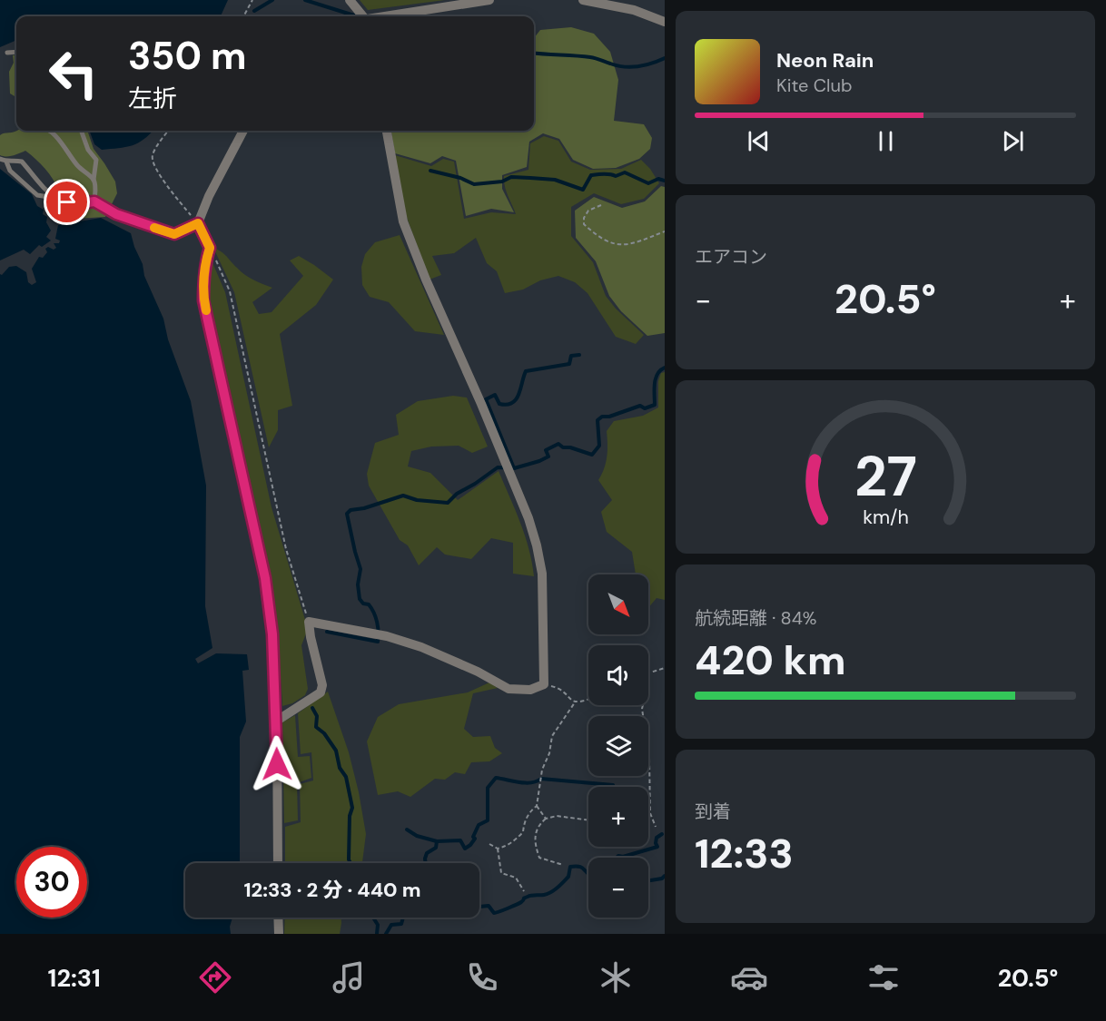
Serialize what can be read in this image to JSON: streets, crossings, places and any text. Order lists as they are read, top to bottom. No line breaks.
{"north":"bottom right","page":{"turn":["350 m","左折"],"song":["Neon Rain","Kite Club"],"tile":["エアコン",["航続距離 · 84%","420 km"],["到着","12:33"]],"heat":["−","20.5°","+"],"map_buttons":["+","−"],"limit":"30","trip":"12:33 · 2 分 · 440 m","tabs":["12:31","20.5°"],"gauge":["27","km/h"]}}
